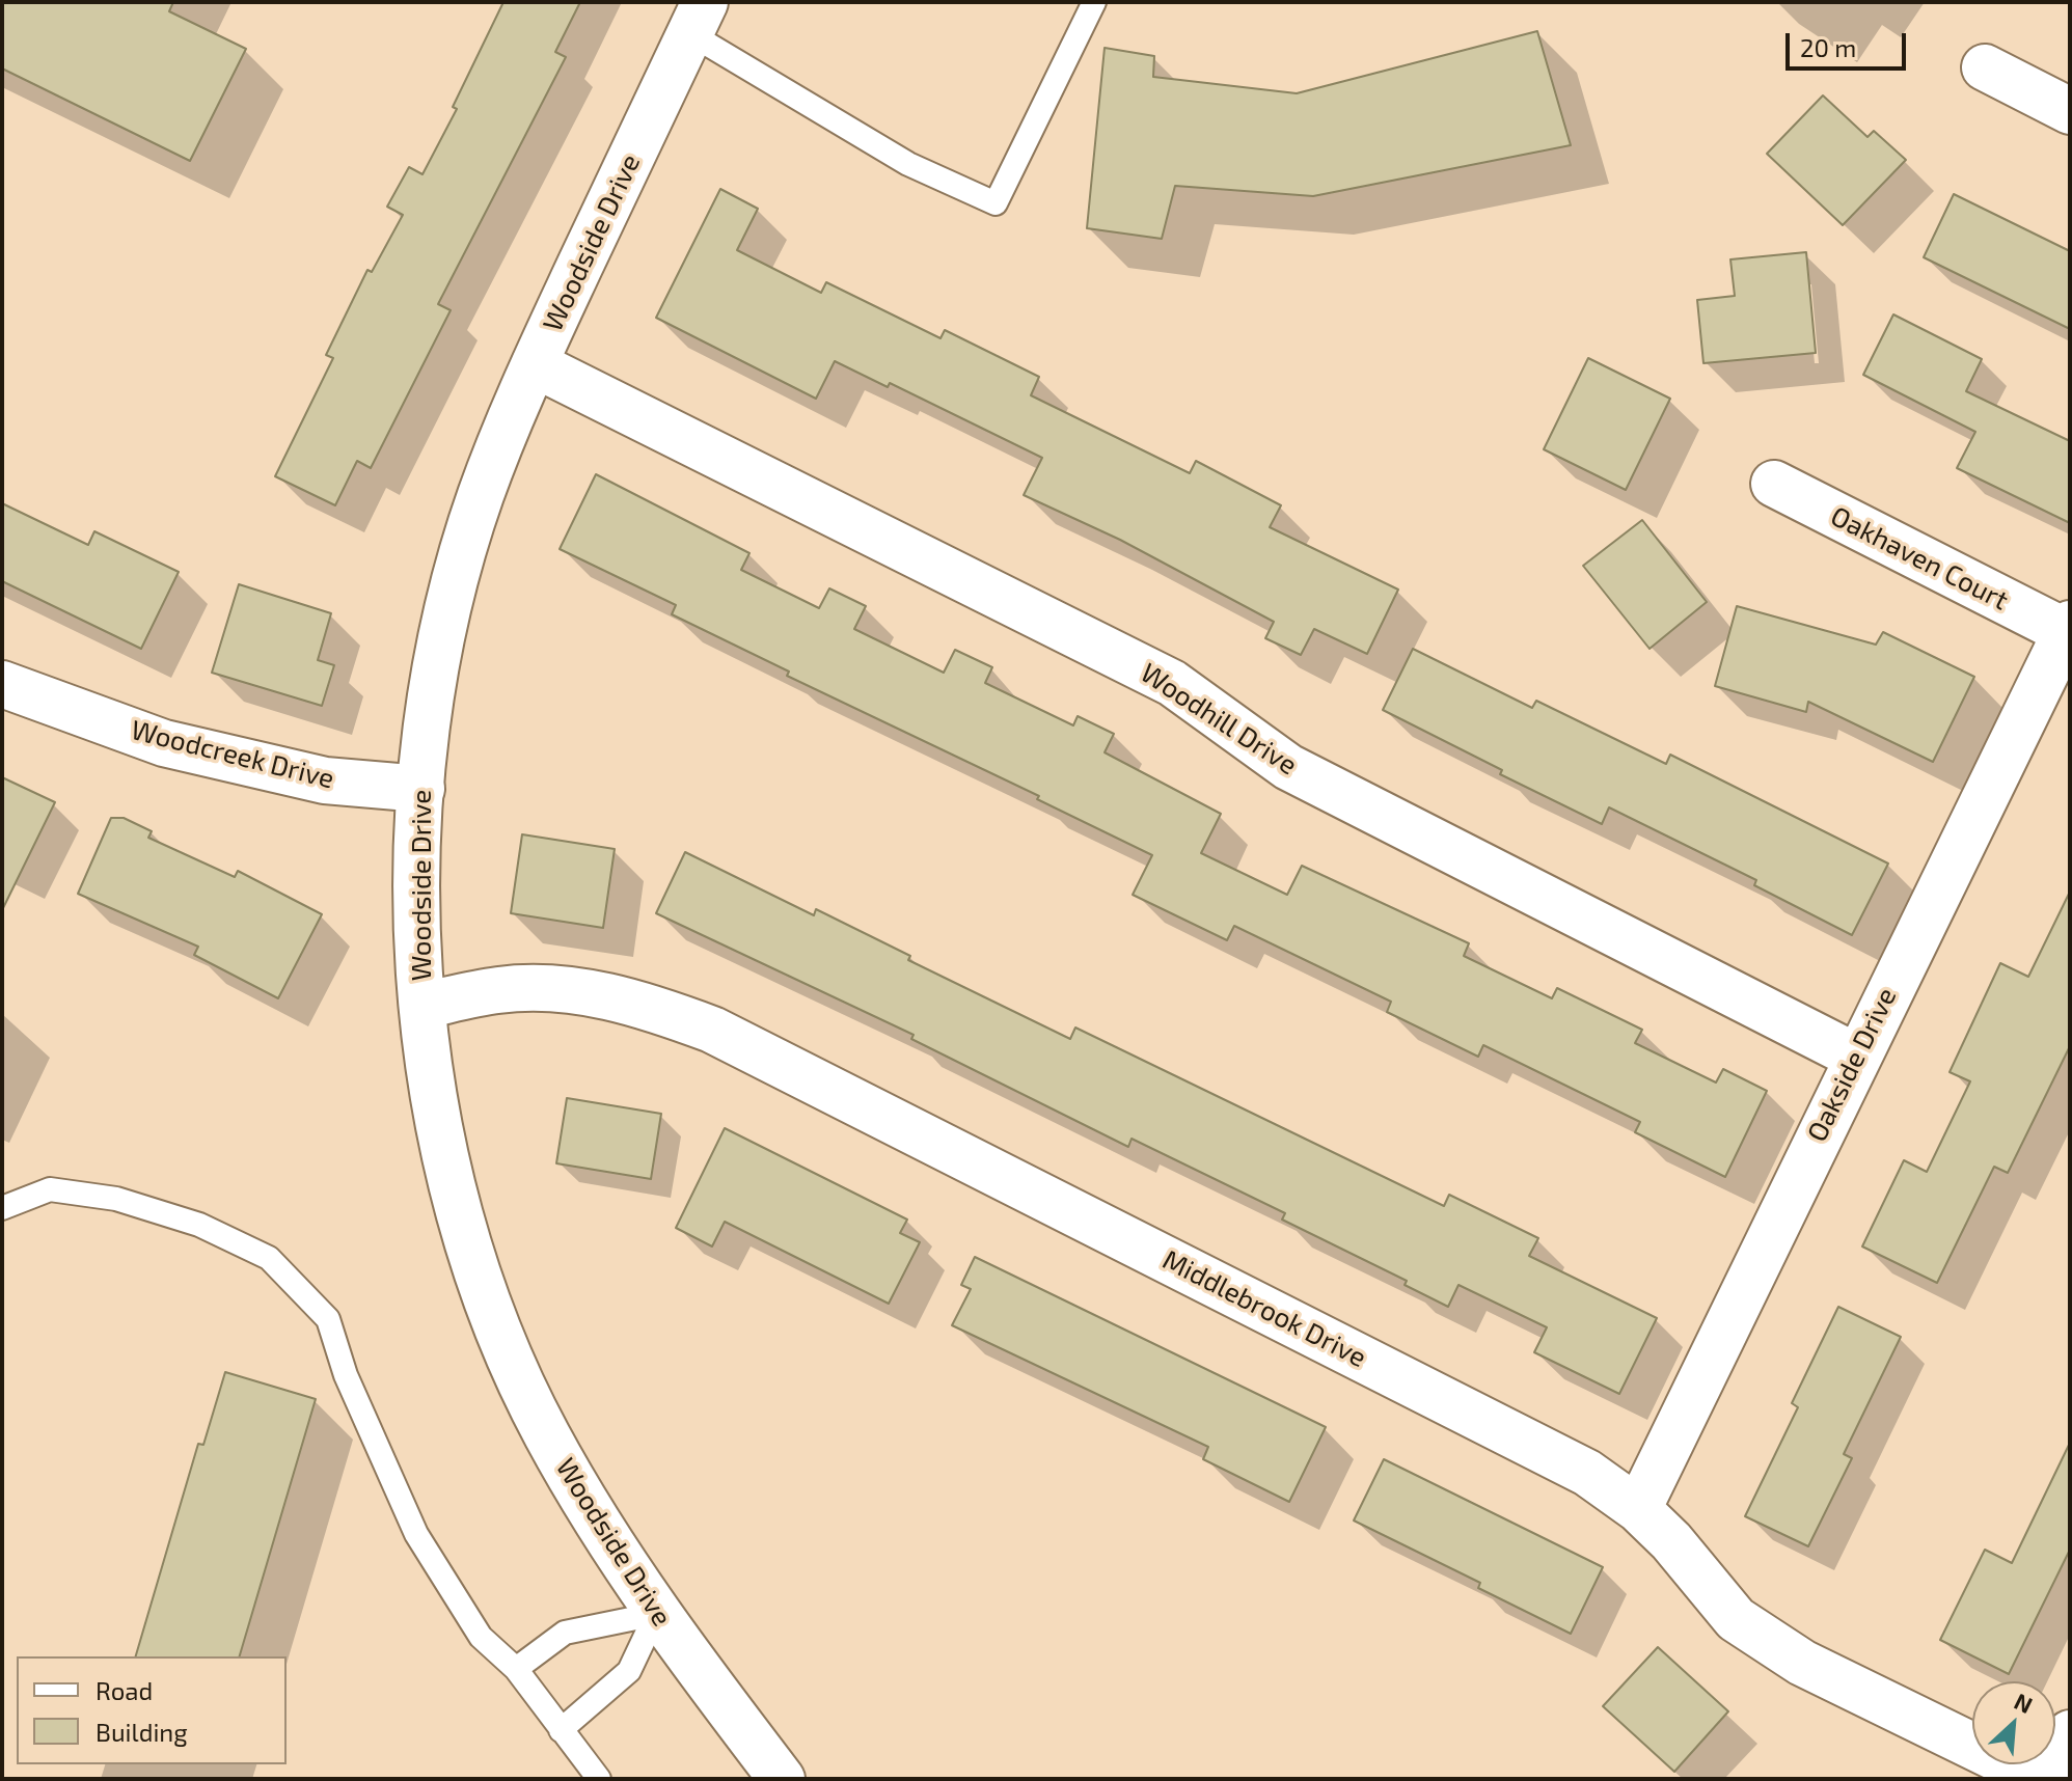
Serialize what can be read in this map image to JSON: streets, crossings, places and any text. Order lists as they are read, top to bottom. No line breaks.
{"streets":{"street":["Woodside Drive","Oakhaven Court","Woodhill Drive","Woodcreek Drive","Oakside Drive","Middlebrook Drive"]},"crossings":[["Woodside Drive","Woodhill Drive"],["Woodside Drive","Woodcreek Drive"],["Woodside Drive","Middlebrook Drive"],["Oakhaven Court","Oakside Drive"],["Woodhill Drive","Oakside Drive"],["Oakside Drive","Middlebrook Drive"]],"legend":["Road","Building"],"scale_bar":"20 m","north":"top right"}
